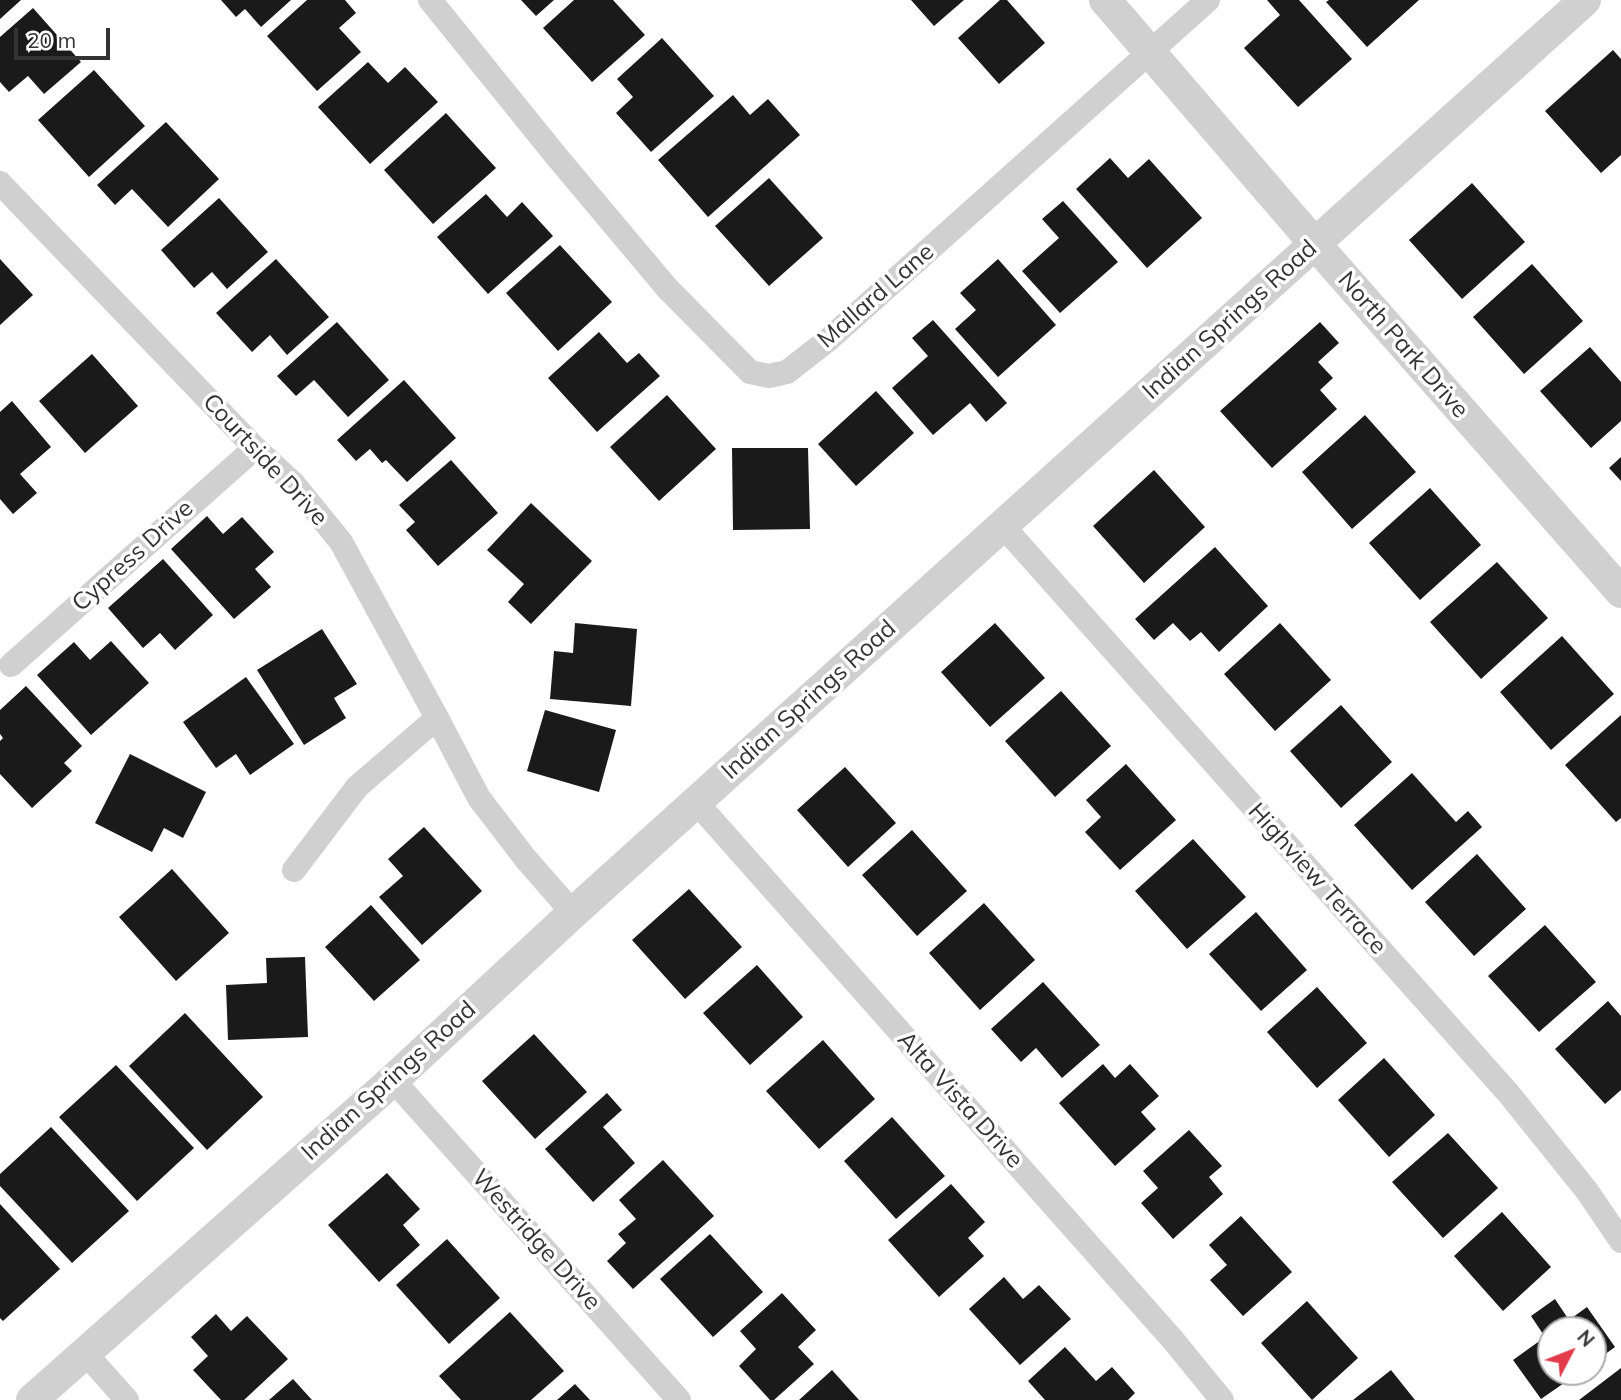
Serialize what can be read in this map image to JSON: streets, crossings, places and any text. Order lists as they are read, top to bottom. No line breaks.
{"streets":{"street":["Mallard Lane","Indian Springs Road","North Park Drive","Courtside Drive","Cypress Drive","Highview Terrace","Alta Vista Drive","Westridge Drive"]},"crossings":[["Mallard Lane","North Park Drive"],["Indian Springs Road","North Park Drive"],["Indian Springs Road","Courtside Drive"],["Indian Springs Road","Highview Terrace"],["Indian Springs Road","Alta Vista Drive"],["Indian Springs Road","Westridge Drive"],["Courtside Drive","Cypress Drive"]],"scale_bar":"20 m","north":"top right"}
